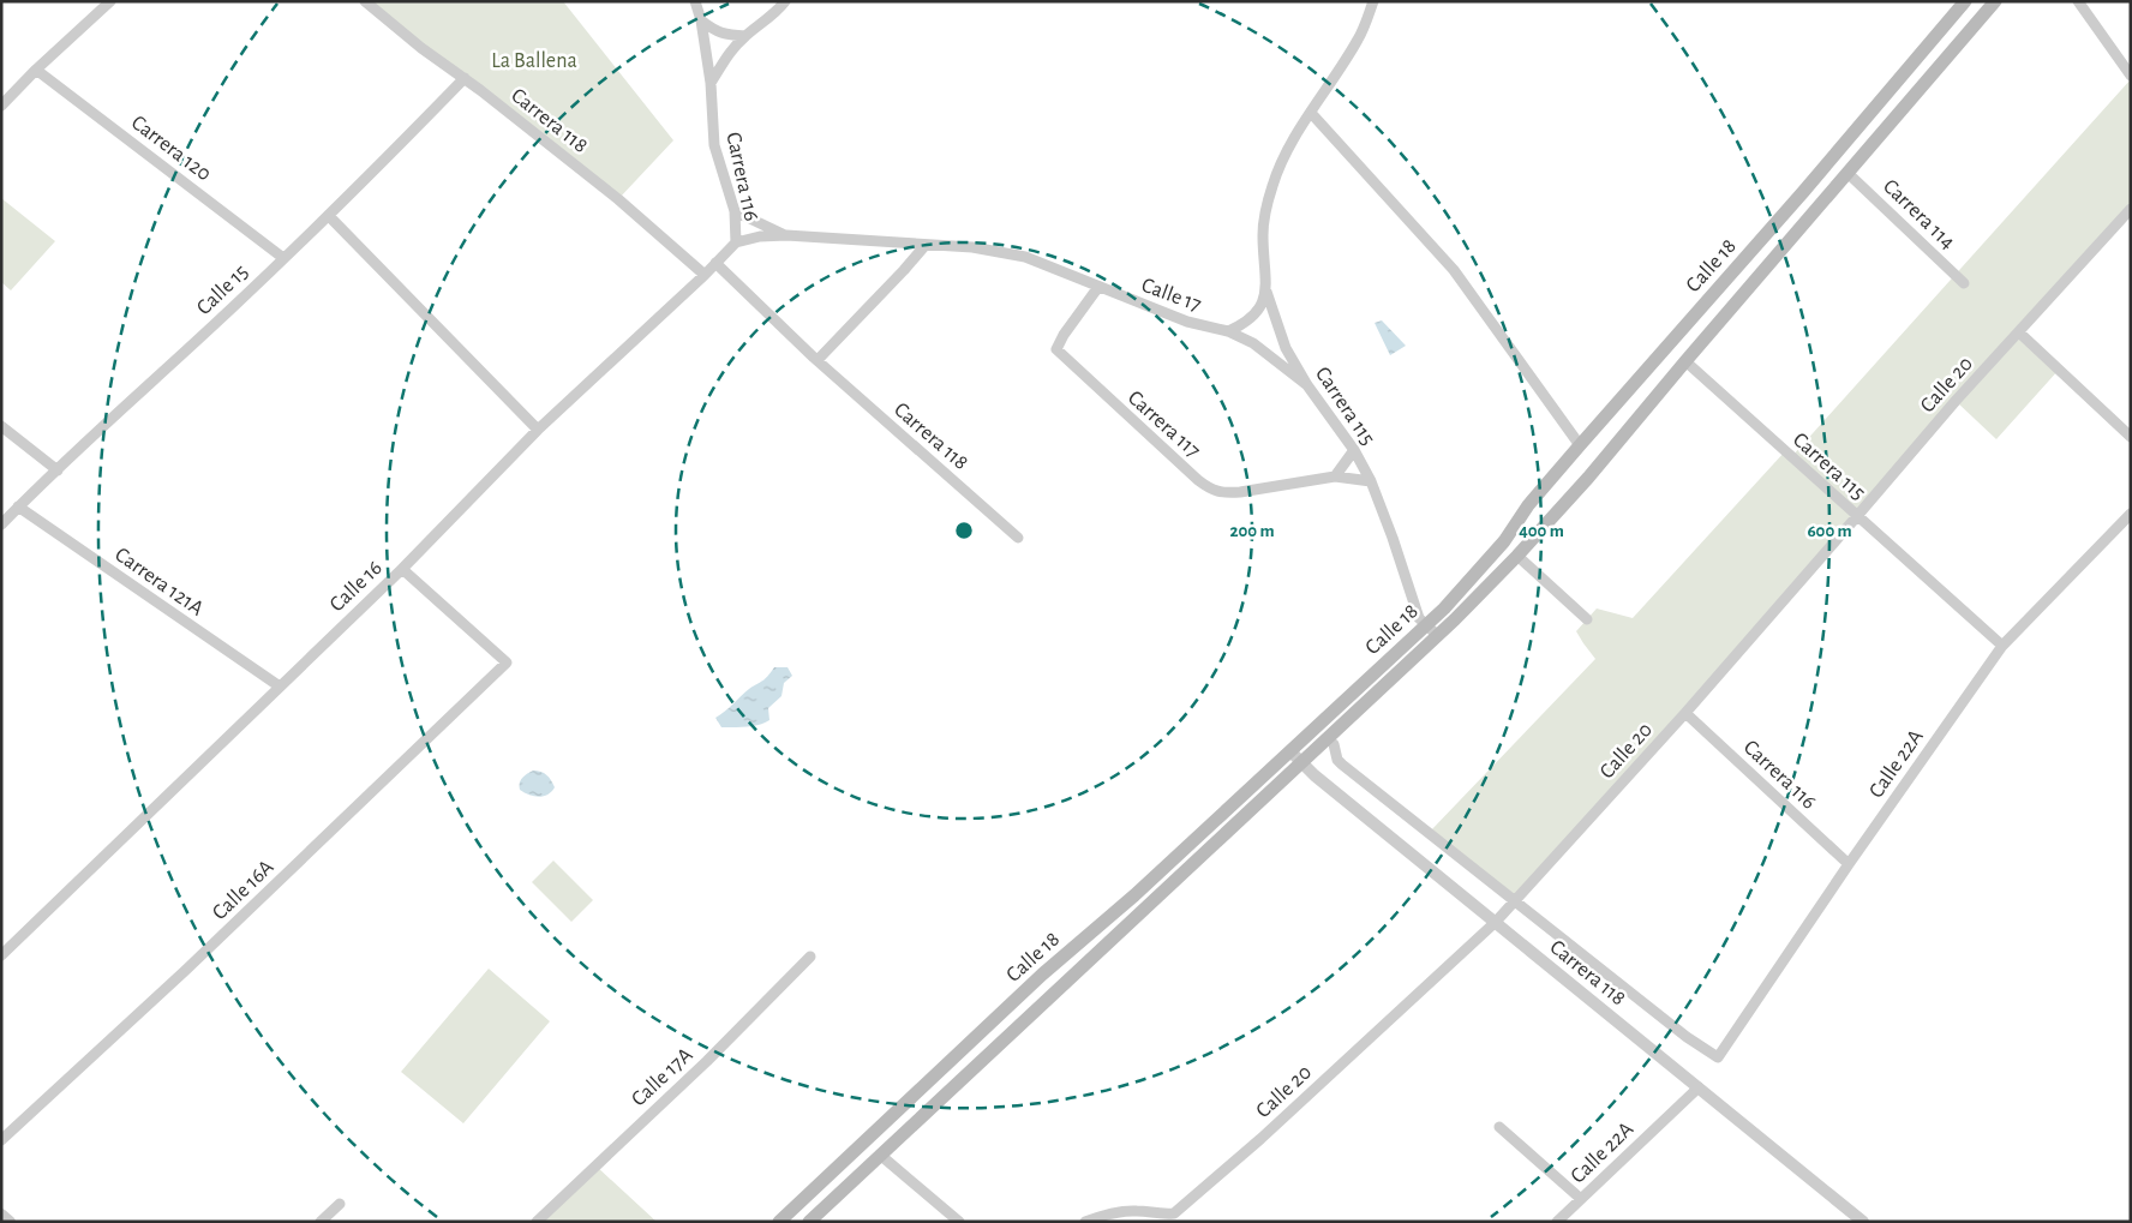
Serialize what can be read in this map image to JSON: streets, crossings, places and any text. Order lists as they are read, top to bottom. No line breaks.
{"streets":{"main road":["Calle 18"],"street":["Carrera 118","Carrera 120","Carrera 116","Carrera 114","Calle 15","Calle 17","Calle 20","Carrera 115","Carrera 117","Carrera 121A","Calle 16","Calle 22A","Calle 16A","Calle 17A"]},"crossings":[["Carrera 118","Calle 18"],["Carrera 118","Calle 15"],["Carrera 118","Calle 20"],["Carrera 118","Calle 16"],["Carrera 118","Calle 22A"],["Carrera 120","Calle 15"],["Carrera 116","Calle 17"],["Carrera 116","Calle 20"],["Carrera 116","Calle 16"],["Carrera 116","Calle 22A"],["Carrera 114","Calle 18"],["Calle 18","Carrera 115"],["Calle 15","Carrera 121A"],["Calle 17","Carrera 115"],["Calle 17","Carrera 117"],["Calle 17","Calle 16"],["Calle 20","Carrera 115"],["Calle 20","Calle 22A"],["Carrera 115","Carrera 117"],["Carrera 115","Calle 22A"],["Carrera 121A","Calle 16"],["Calle 16","Calle 16A"]],"parks":["La Ballena"],"rings":["200 m","400 m","600 m"]}
